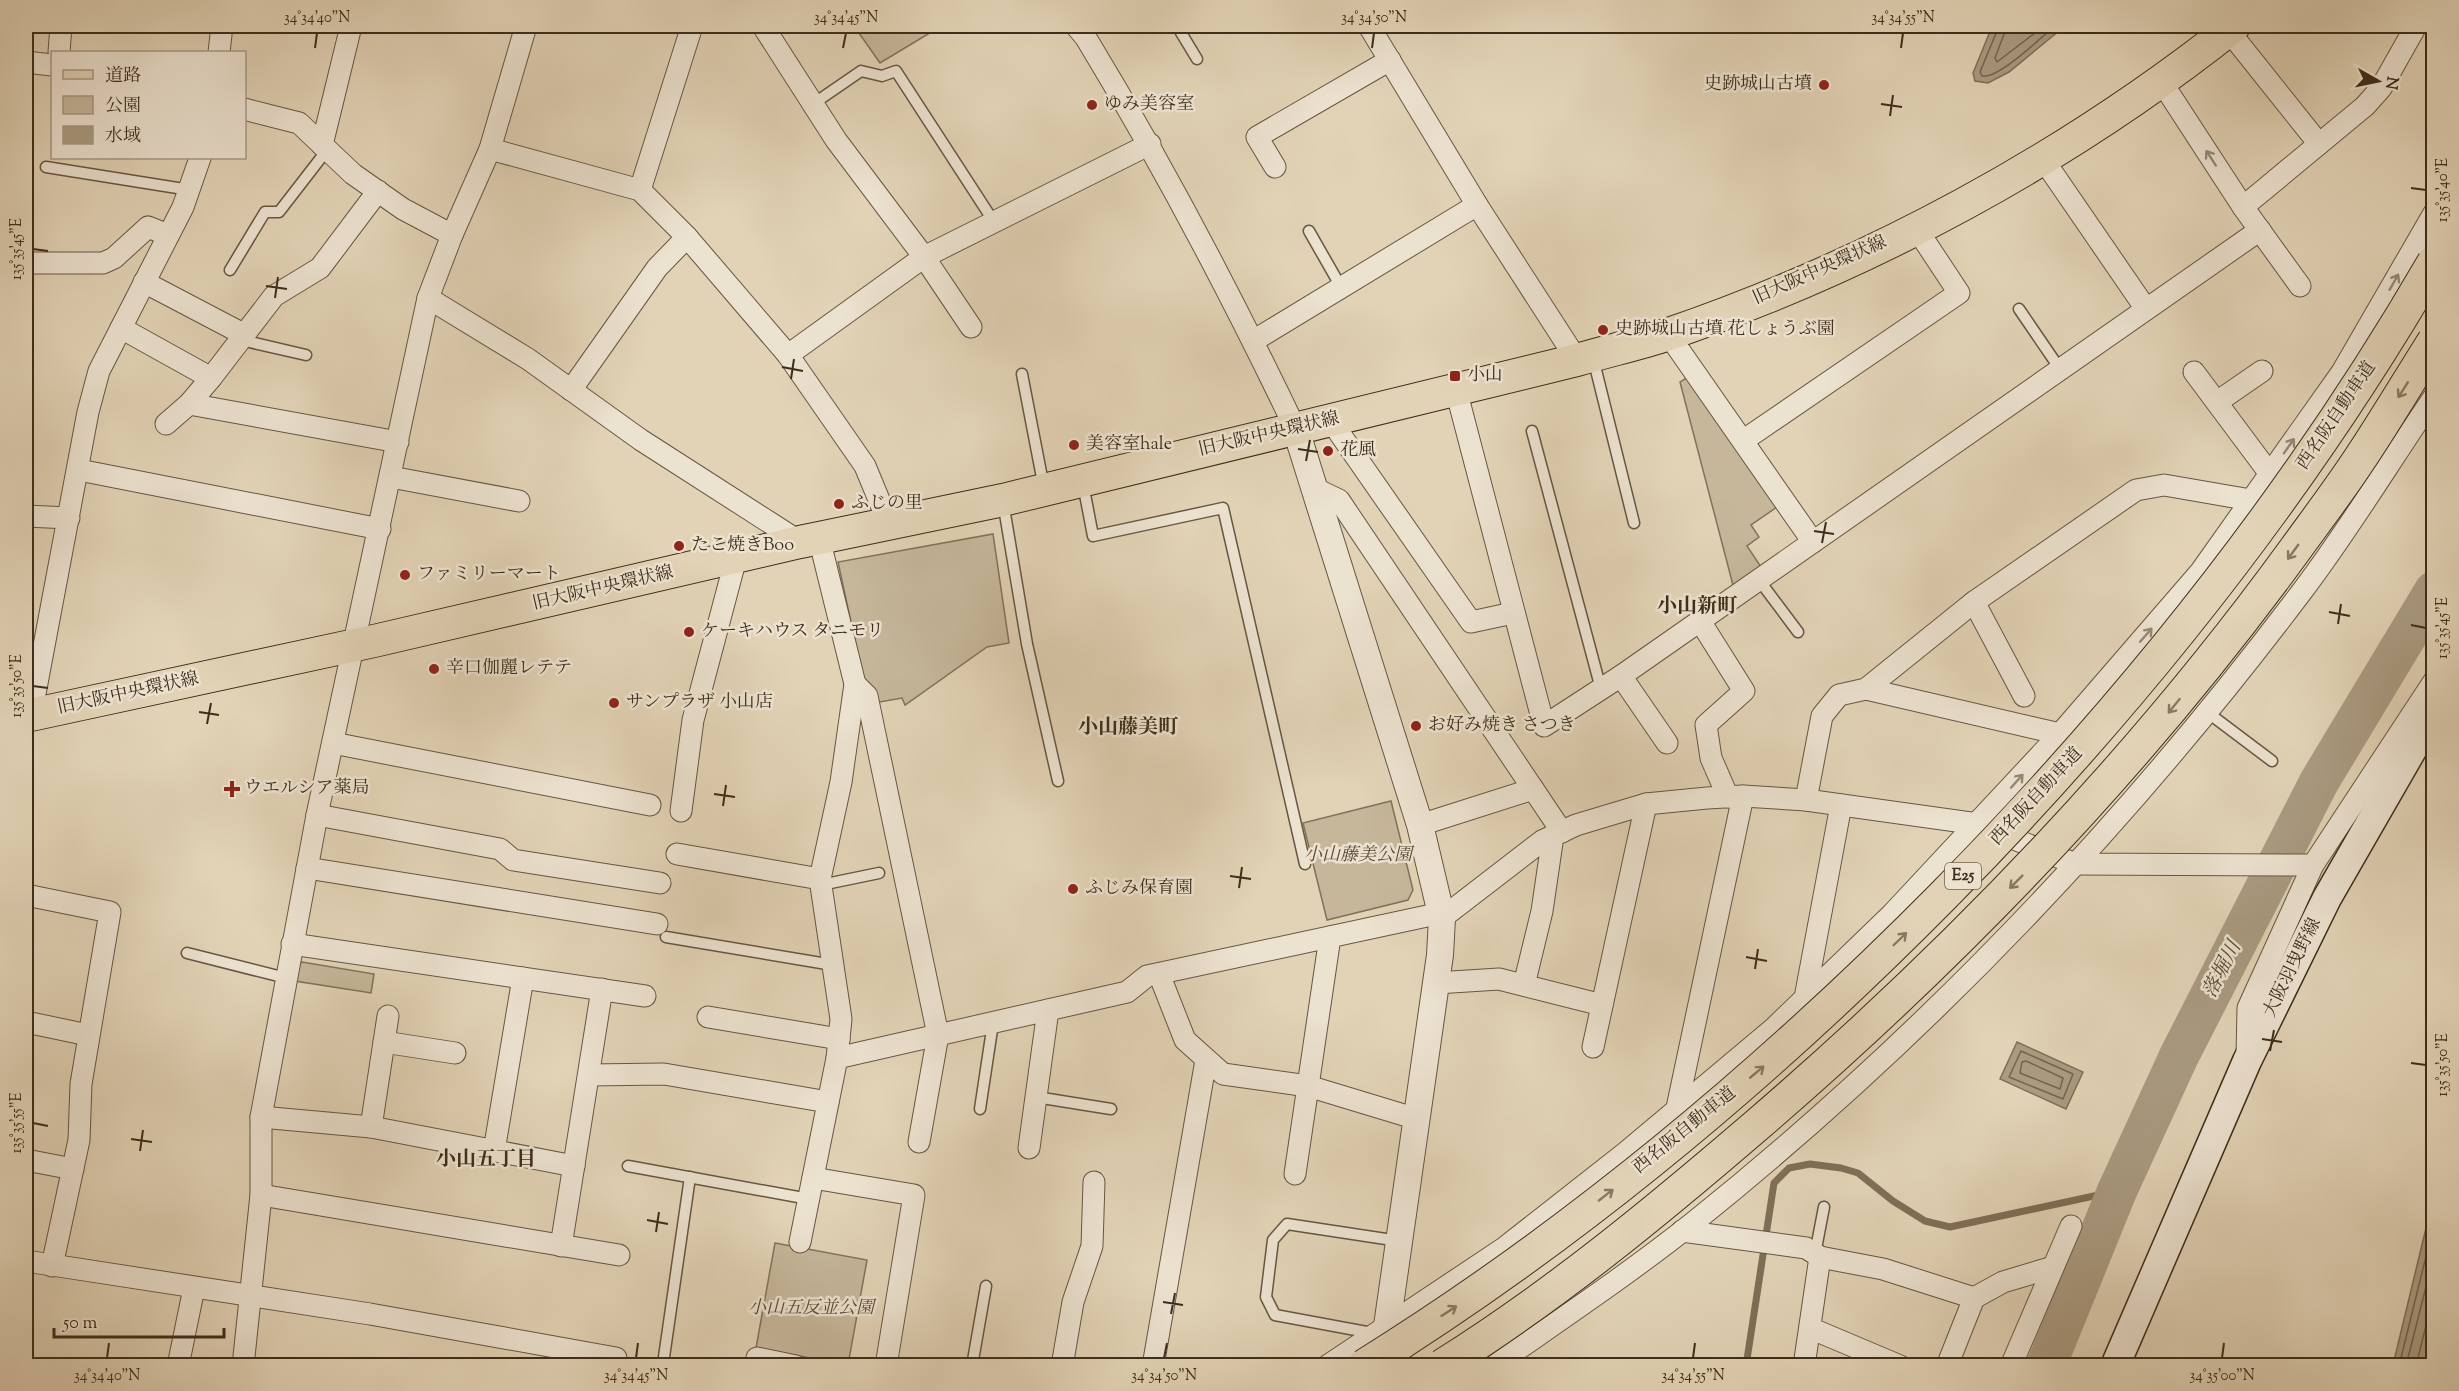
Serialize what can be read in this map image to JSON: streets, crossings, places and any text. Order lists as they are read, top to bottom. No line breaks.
{"streets":{"highway":["西名阪自動車道","E25"],"main road":["旧大阪中央環状線","大阪羽曳野線"]},"districts":["小山新町","小山藤美町","小山五丁目"],"water":["落堀川"],"parks":["小山藤美公園","小山五反並公園"],"places":{"other":["史跡城山古墳","ゆみ美容室","史跡城山古墳 花しょうぶ園","美容室hale","花風","ふじの里","たこ焼きBoo","ファミリーマート","ケーキハウス タニモリ","辛口伽麗レテテ","サンプラザ 小山店","お好み焼き さつき","ふじみ保育園"],"transit":["小山"],"health":["ウエルシア薬局"]},"legend":["道路","公園","水域"],"scale_bar":"50 m","north":"right","coordinates":["34°34'40\"N","34°34'45\"N","34°34'50\"N","34°34'55\"N","135°35'40\"E","135°35'45\"E","135°35'50\"E","135°35'55\"E","34°35'00\"N"]}
